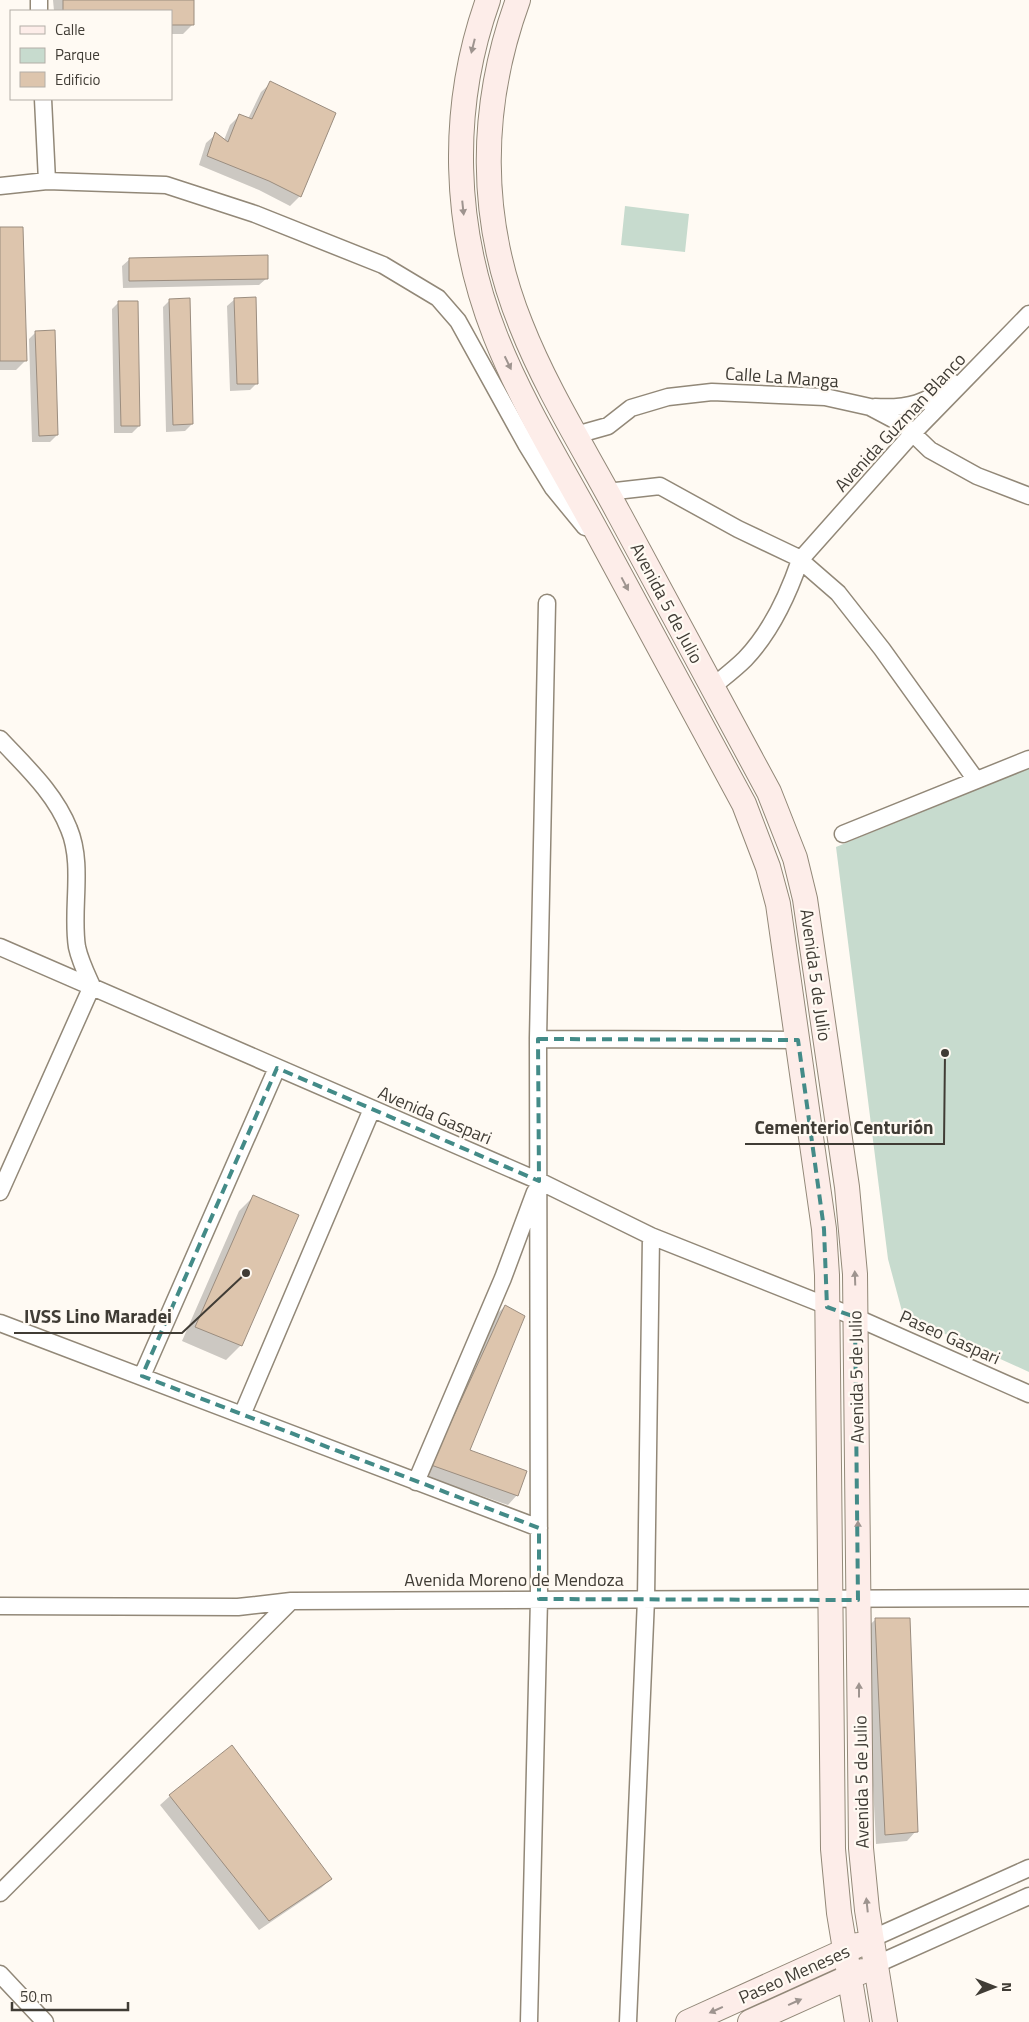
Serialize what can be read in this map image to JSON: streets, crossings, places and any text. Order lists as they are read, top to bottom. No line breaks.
{"streets":{"street":["Calle La Manga","Avenida Guzman Blanco","Avenida 5 de Julio","Avenida Gaspari","Paseo Gaspari","Avenida Moreno de Mendoza","Paseo Meneses"]},"crossings":[["Calle La Manga","Avenida Guzman Blanco"],["Calle La Manga","Avenida 5 de Julio"],["Avenida 5 de Julio","Avenida Gaspari"],["Avenida 5 de Julio","Paseo Gaspari"],["Avenida 5 de Julio","Avenida Moreno de Mendoza"],["Avenida 5 de Julio","Paseo Meneses"],["Avenida Gaspari","Paseo Gaspari"]],"places":["Cementerio Centurión","IVSS Lino Maradei"],"legend":["Calle","Parque","Edificio"],"scale_bar":"50 m","north":"right"}
